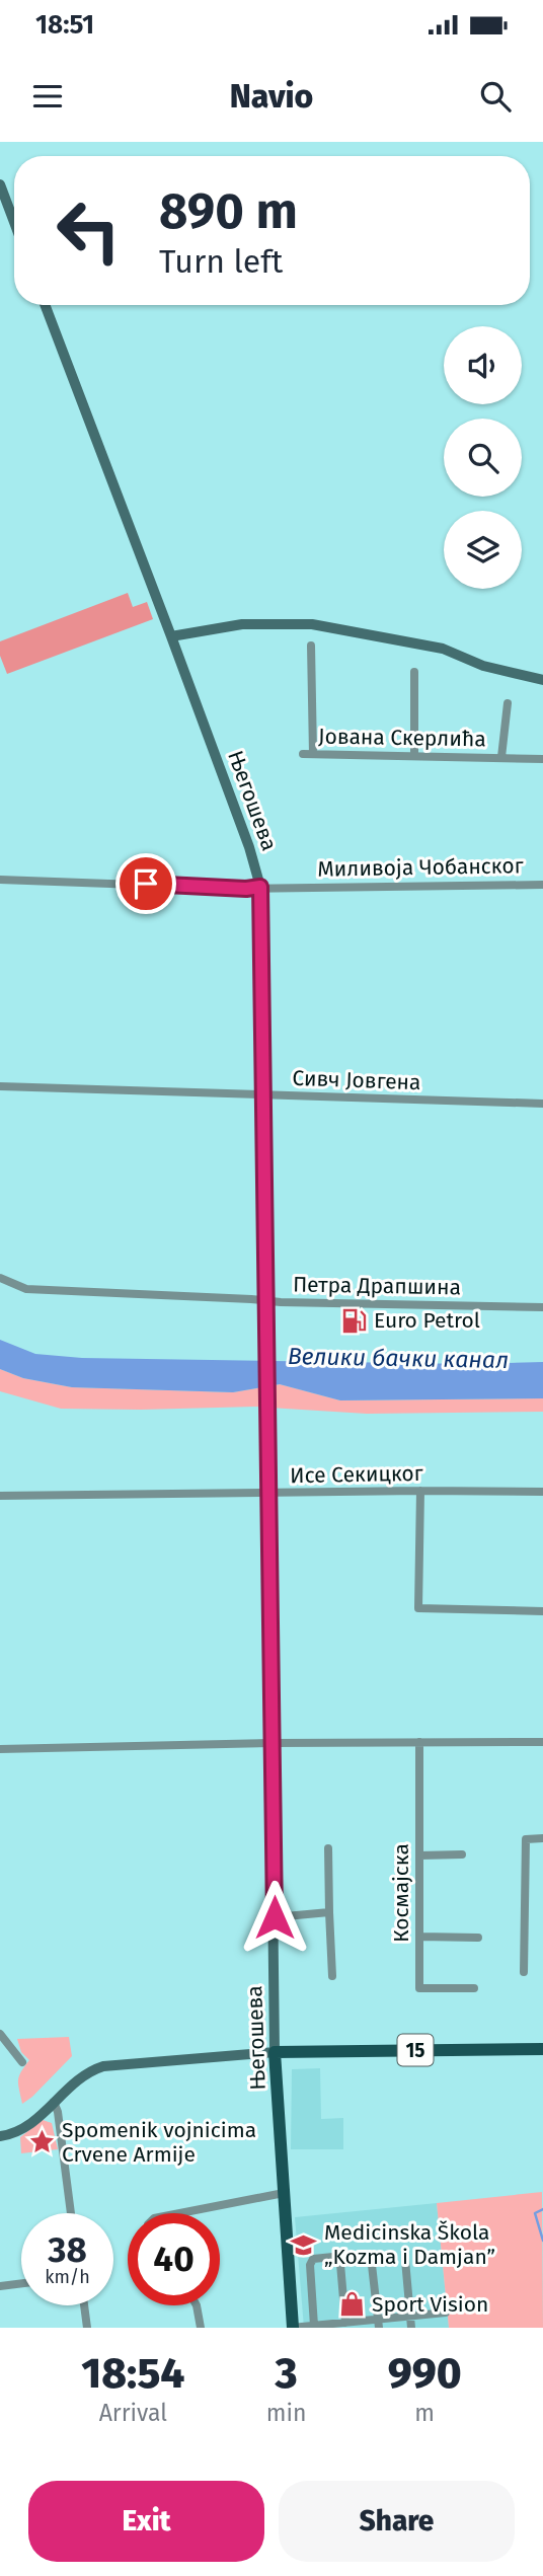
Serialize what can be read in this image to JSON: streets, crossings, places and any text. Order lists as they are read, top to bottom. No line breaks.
{"streets":{"main road":["Његошева","15"],"street":["Јована Скерлића","Миливоја Чобанског","Сивч Јовгена","Петра Драпшина","Исе Секицког","Космајска"]},"crossings":[["Његошева","Миливоја Чобанског"],["Његошева","Сивч Јовгена"],["Његошева","Петра Драпшина"],["Његошева","Исе Секицког"],["Његошева","15"]],"water":["Велики бачки канал"],"places":{"fuel station":["Euro Petrol"],"place":["Spomenik vojnicima Crvene Armije"],"school or university":["Medicinska Škola „Kozma i Damjan”"],"shop":["Sport Vision"]},"page":{"status":"18:51","header":"Navio","turn":["890 m","Turn left"],"speed":"38 km/h","limit":"40","eta":["18:54","Arrival","3","min","990","m"],"buttons":["Exit","Share"]}}
